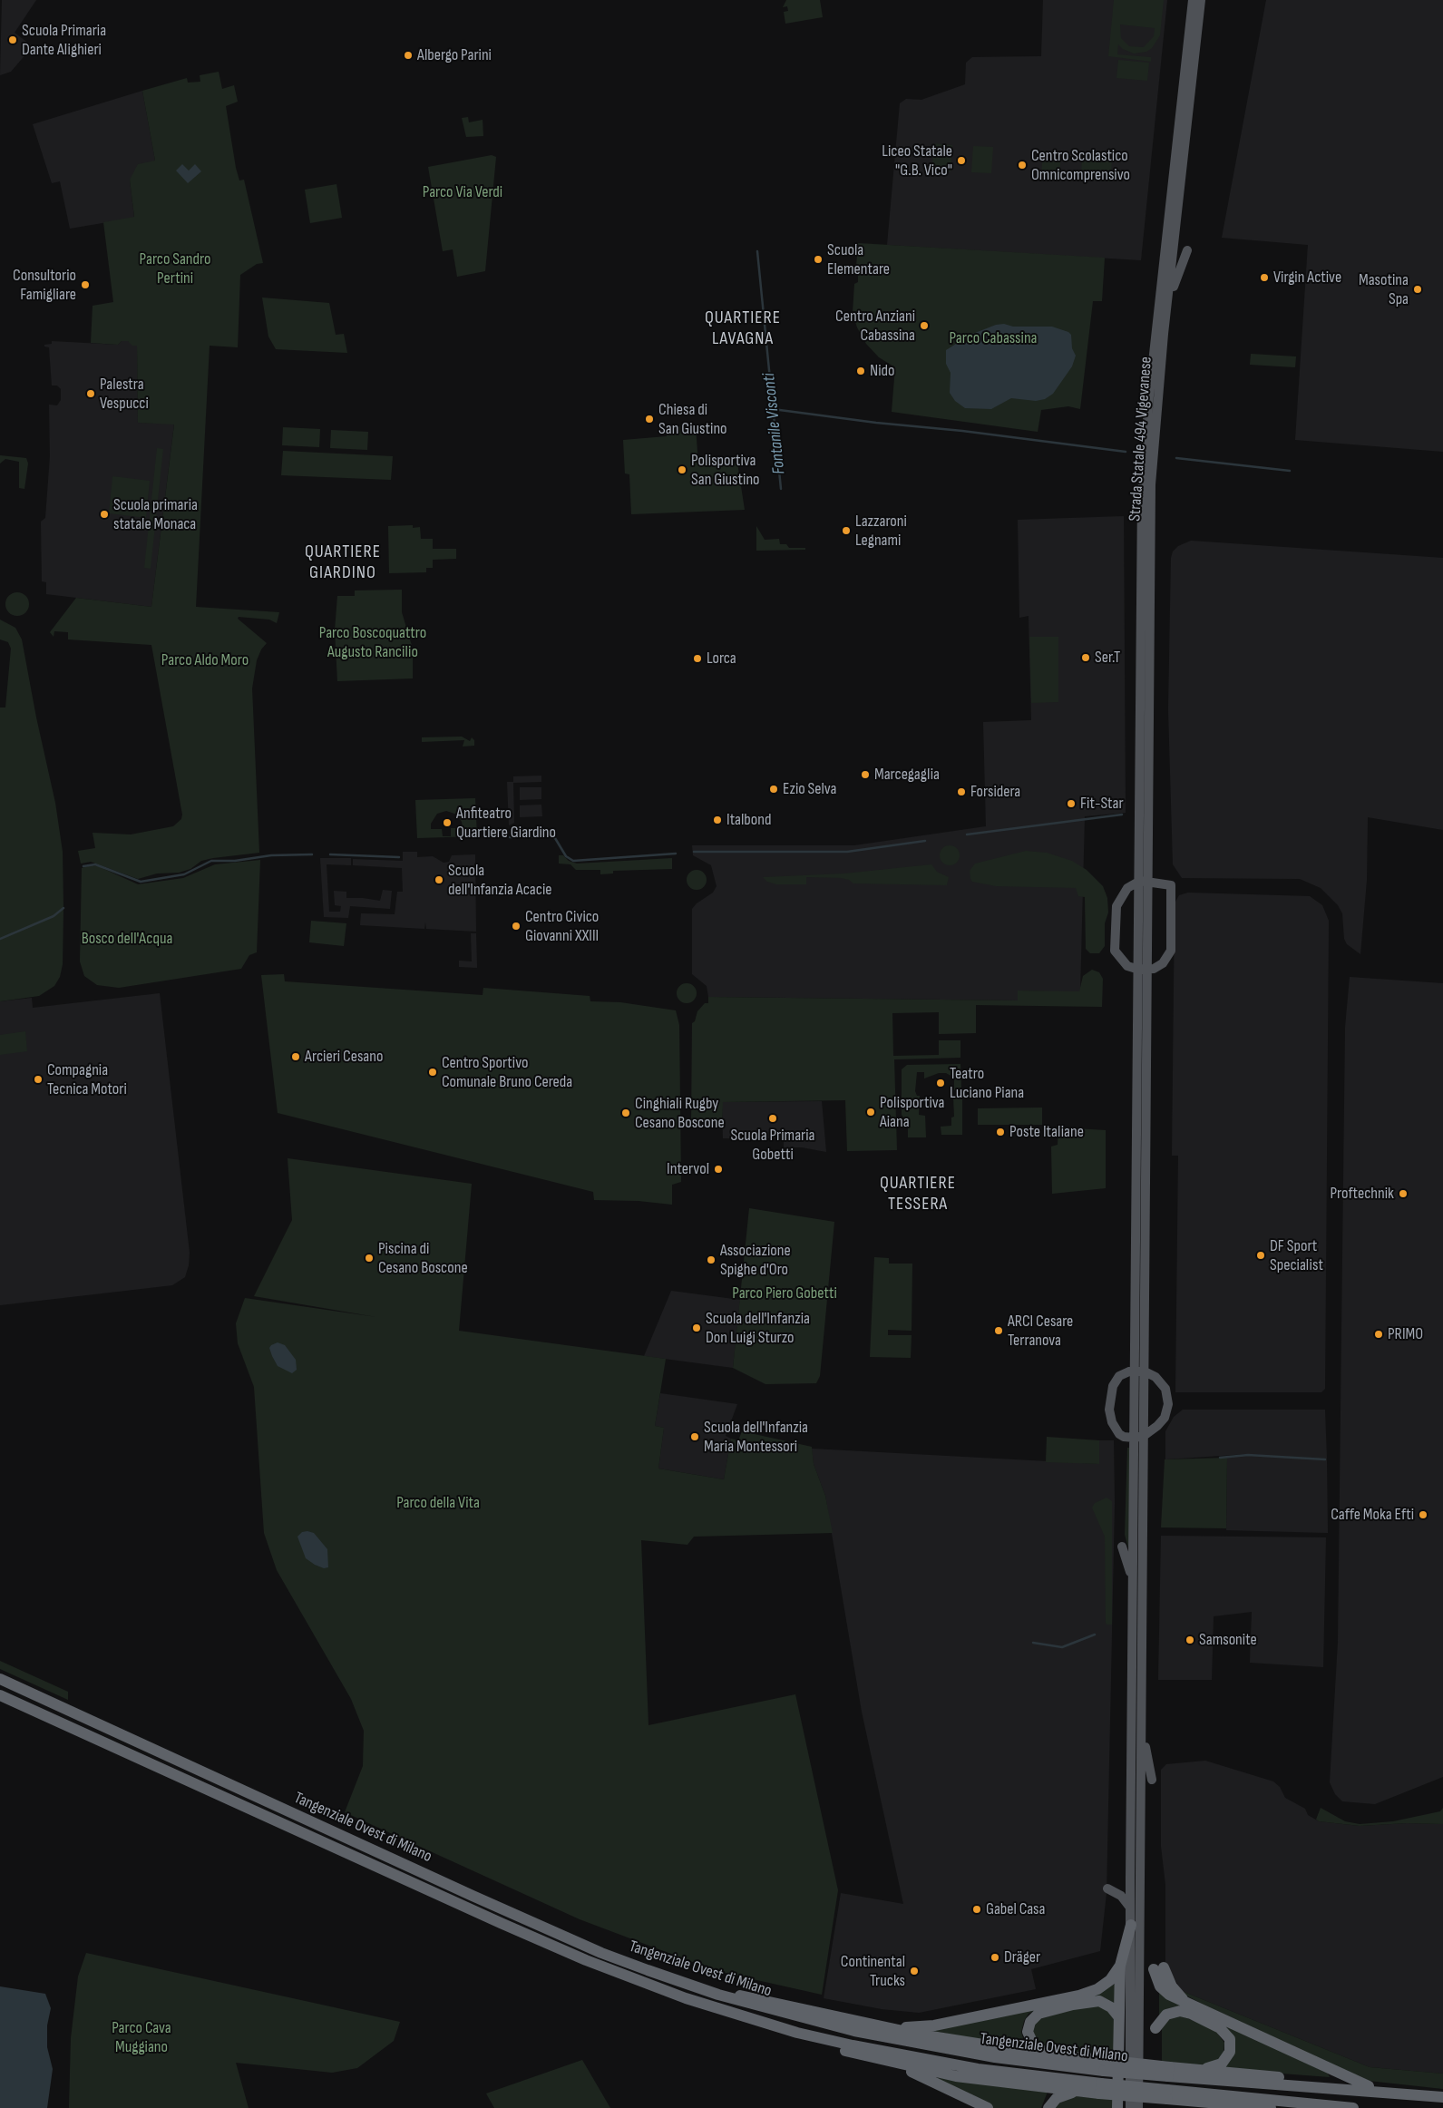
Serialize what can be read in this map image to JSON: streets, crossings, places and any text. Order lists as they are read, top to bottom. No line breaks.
{"streets":{"highway":["Tangenziale Ovest di Milano"],"main road":["Strada Statale 494 Vigevanese"]},"districts":["QUARTIERE LAVAGNA","QUARTIERE GIARDINO","QUARTIERE TESSERA"],"water":["Fontanile Visconti"],"parks":["Parco Via Verdi","Parco Sandro Pertini","Parco Cabassina","Parco Boscoquattro Augusto Rancilio","Parco Aldo Moro","Bosco dell'Acqua","Parco Piero Gobetti","Parco della Vita","Parco Cava Muggiano"],"places":["Scuola Primaria Dante Alighieri","Albergo Parini","Liceo Statale \"G.B. Vico\"","Centro Scolastico Omnicomprensivo","Scuola Elementare","Virgin Active","Consultorio Famigliare","Masotina Spa","Centro Anziani Cabassina","Nido","Palestra Vespucci","Chiesa di San Giustino","Polisportiva San Giustino","Scuola primaria statale Monaca","Lazzaroni Legnami","Ser.T","Lorca","Marcegaglia","Ezio Selva","Forsidera","Fit-Star","Italbond","Anfiteatro Quartiere Giardino","Scuola dell'Infanzia Acacie","Centro Civico Giovanni XXIII","Arcieri Cesano","Centro Sportivo Comunale Bruno Cereda","Compagnia Tecnica Motori","Teatro Luciano Piana","Polisportiva Aiana","Cinghiali Rugby Cesano Boscone","Scuola Primaria Gobetti","Poste Italiane","Intervol","Proftechnik","DF Sport Specialist","Piscina di Cesano Boscone","Associazione Spighe d'Oro","Scuola dell'Infanzia Don Luigi Sturzo","ARCI Cesare Terranova","PRIMO","Scuola dell'Infanzia Maria Montessori","Caffe Moka Efti","Samsonite","Gabel Casa","Dräger","Continental Trucks"]}
